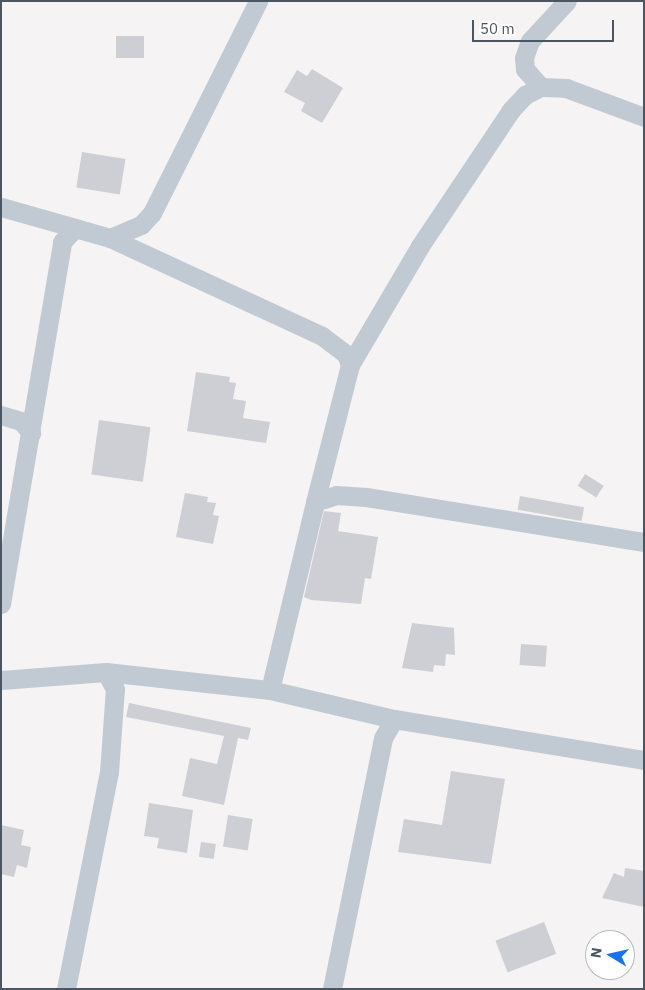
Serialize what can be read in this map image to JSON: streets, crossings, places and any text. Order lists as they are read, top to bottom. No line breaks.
{"scale_bar":"50 m","north":"left"}
